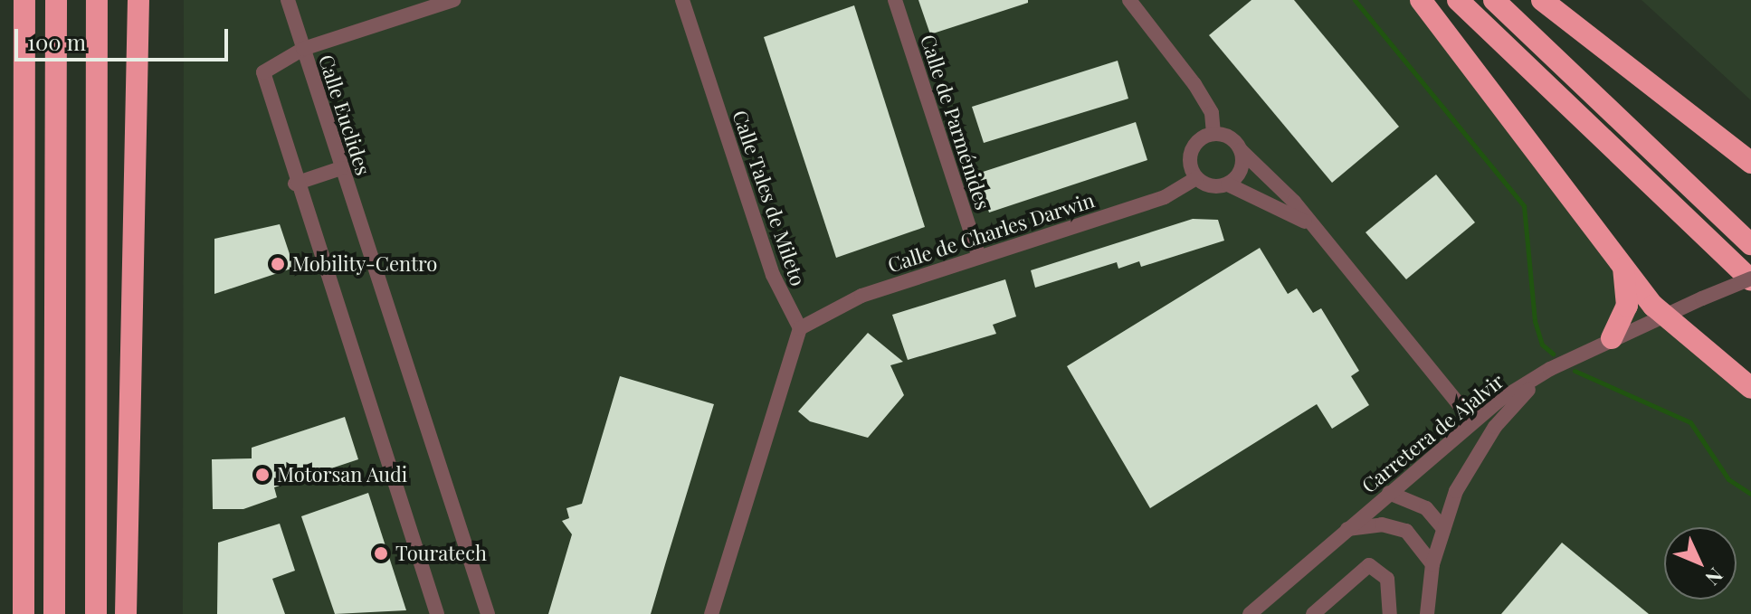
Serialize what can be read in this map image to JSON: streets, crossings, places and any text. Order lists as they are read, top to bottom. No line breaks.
{"streets":{"street":["Calle Euclides","Calle de Parménides","Calle Tales de Mileto","Calle de Charles Darwin","Carretera de Ajalvir"]},"crossings":[["Calle de Parménides","Calle de Charles Darwin"],["Calle Tales de Mileto","Calle de Charles Darwin"]],"places":["Mobility-Centro","Motorsan Audi","Touratech"],"scale_bar":"100 m","north":"bottom right"}
